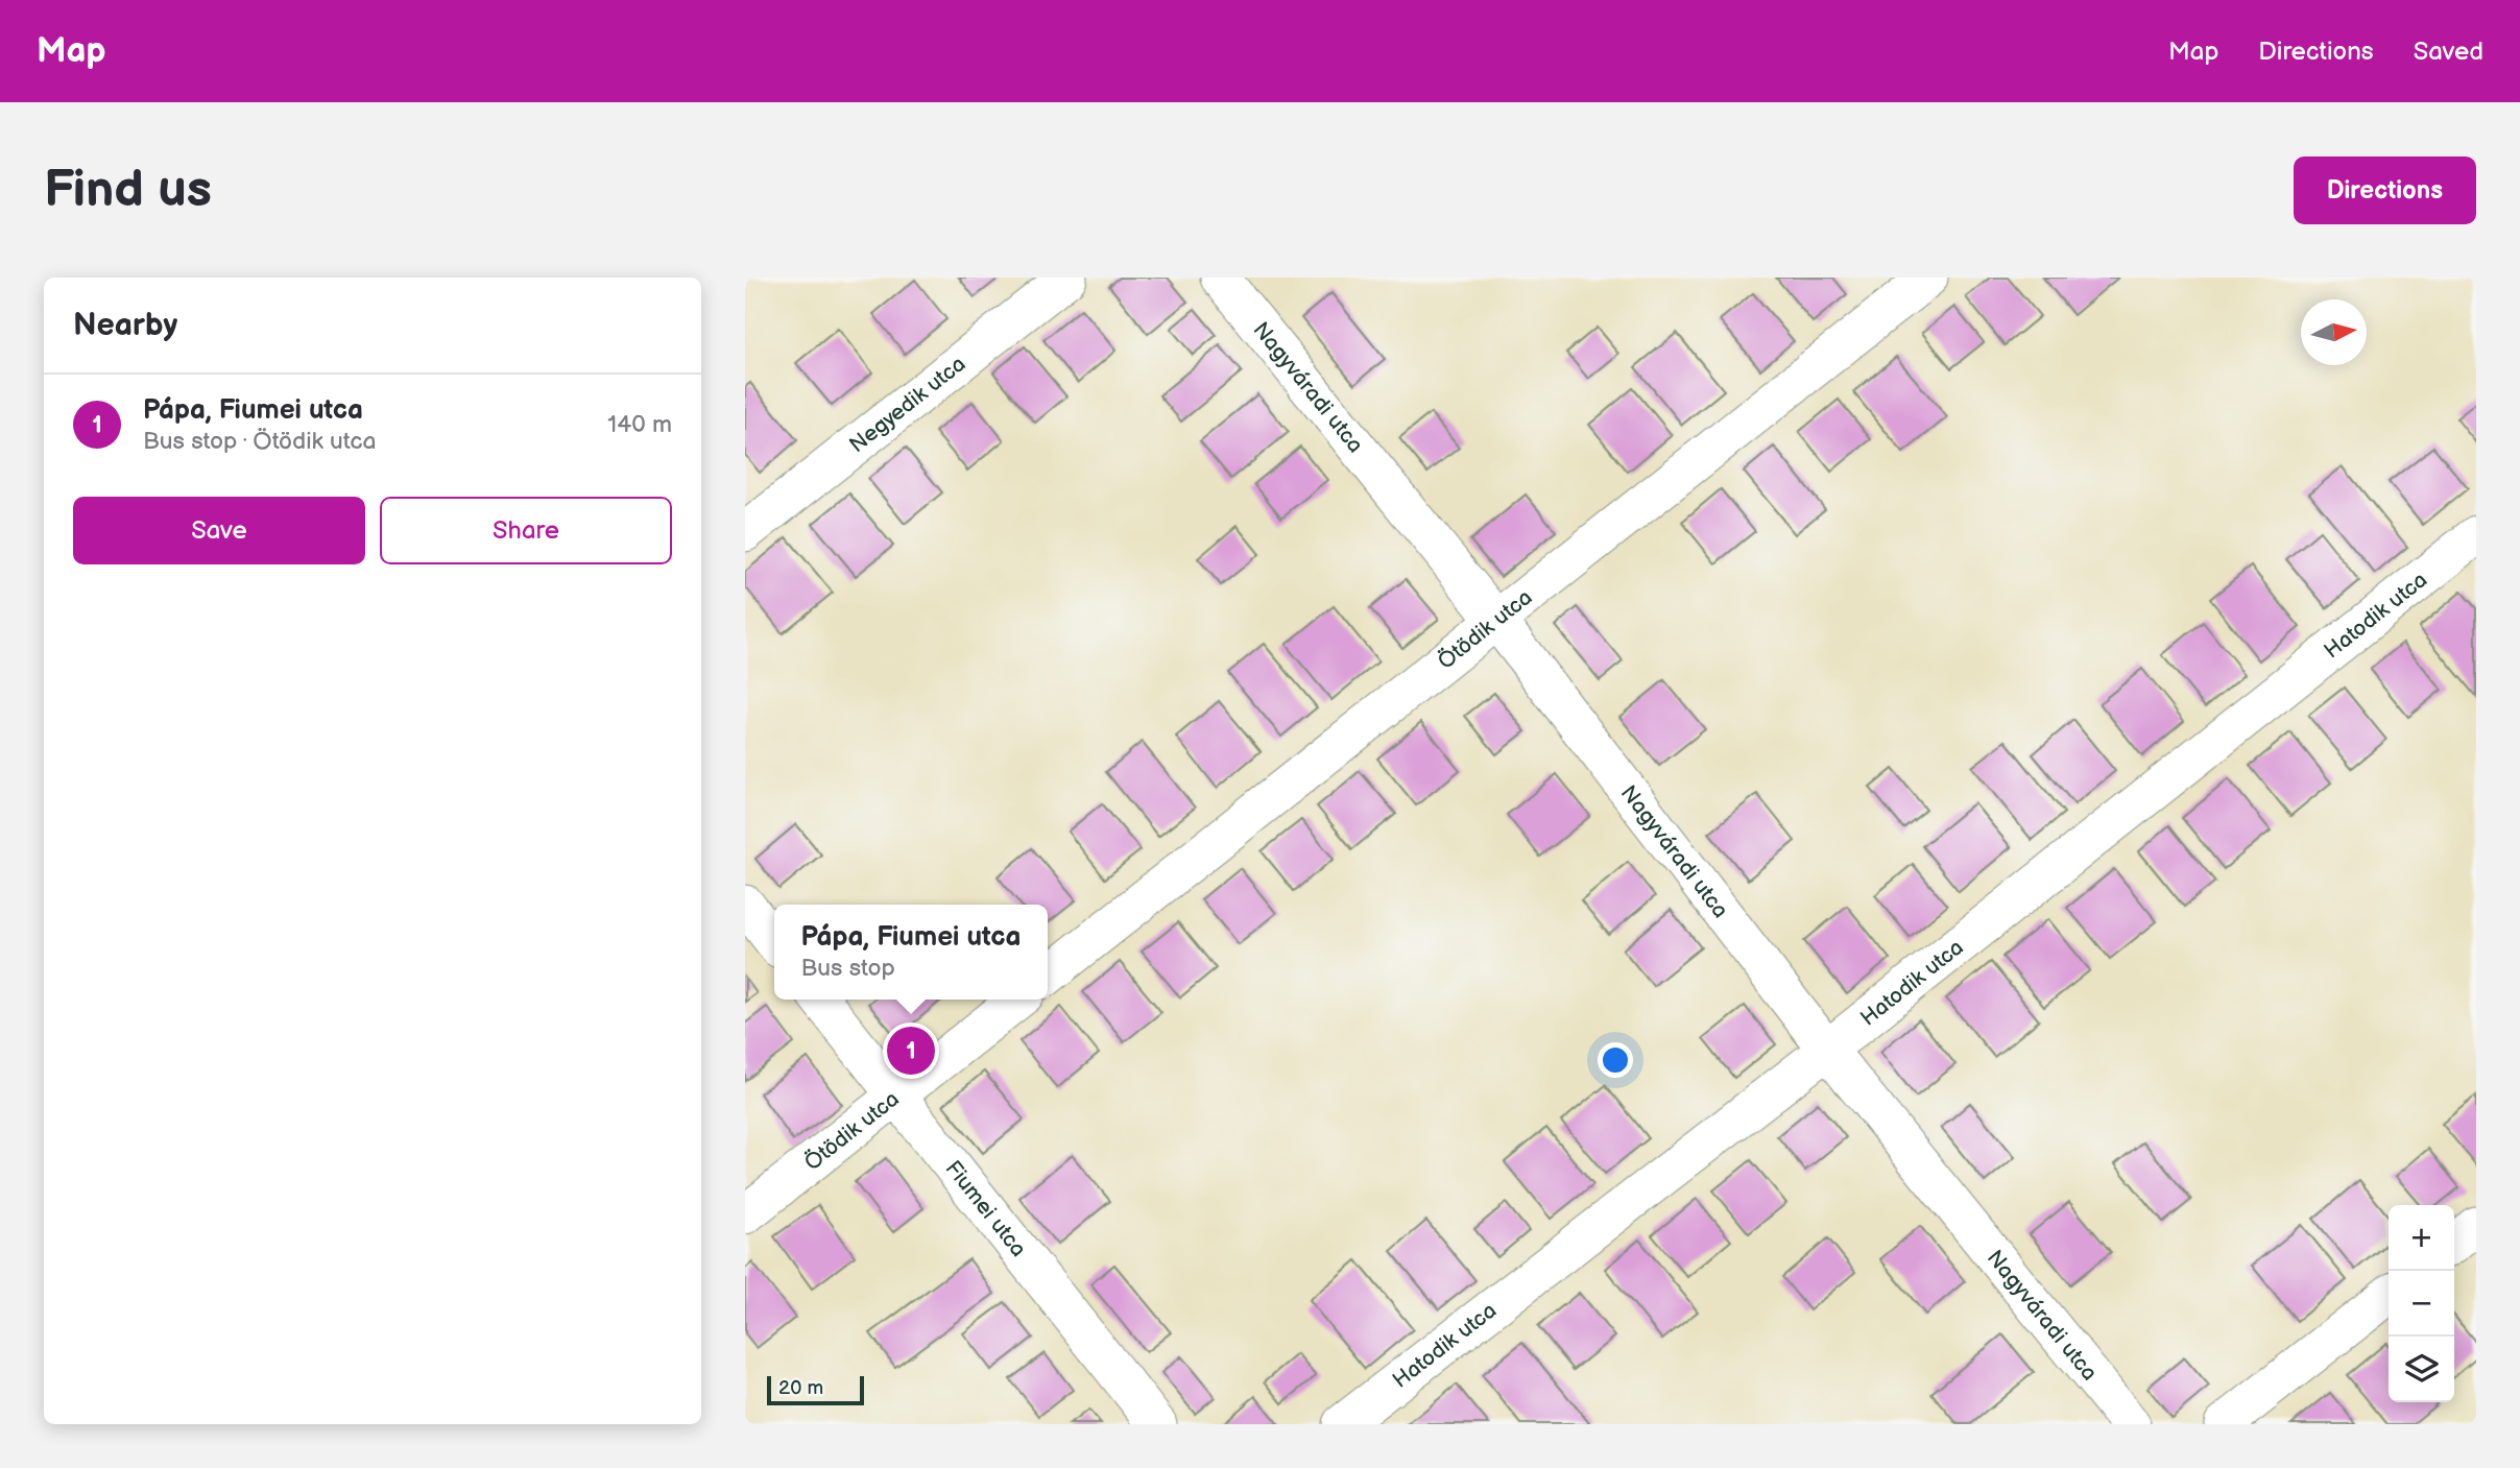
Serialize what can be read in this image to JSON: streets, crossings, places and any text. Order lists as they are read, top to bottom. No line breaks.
{"streets":{"street":["Nagyváradi utca","Negyedik utca","Hatodik utca","Ötödik utca","Fiumei utca"]},"crossings":[["Nagyváradi utca","Hatodik utca"],["Nagyváradi utca","Ötödik utca"],["Ötödik utca","Fiumei utca"]],"scale_bar":"20 m","north":"right","page":{"header":"Map","nav":["Map","Directions","Saved"],"buttons":["Directions",["Save","Share"]],"title":"Find us","heading":"Nearby","list":[{"mark":"1","name":"Pápa, Fiumei utca","note":"Bus stop · Ötödik utca","value":"140 m"}],"popup":["Pápa, Fiumei utca","Bus stop"],"pins":"1","map_buttons":["+","−"],"scale":"20 m"}}
